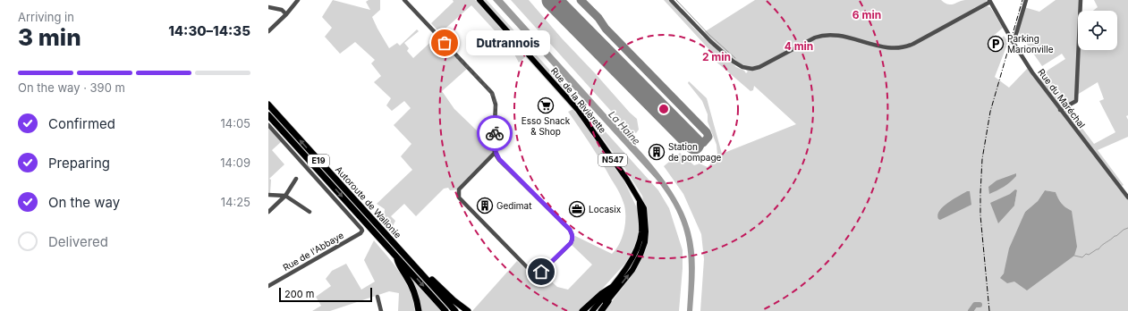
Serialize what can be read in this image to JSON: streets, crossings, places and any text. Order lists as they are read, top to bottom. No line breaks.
{"streets":{"highway":["E19","Autoroute de Wallonie"],"main road":["Rue de la Rivièrette","N547"],"street":["Rue du Maréchal","Rue de l'Abbaye"]},"crossings":[["Rue de la Rivièrette","N547"]],"water":["La Haine"],"places":{"other":["Dutrannois"],"parking":["Parking Marionville"],"supermarket":["Esso Snack & Shop"],"building":["Station de pompage","Gedimat"],"office":["Locasix"]},"scale_bar":"200 m","page":{"heading":["3 min","Arriving in","14:30–14:35"],"bubble":"Dutrannois","bar":"On the way · 390 m","list":[["Confirmed","14:05"],["Preparing","14:09"],["On the way","14:25"],"Delivered"],"scale":"200 m"},"rings":["6 min","4 min","2 min"]}
